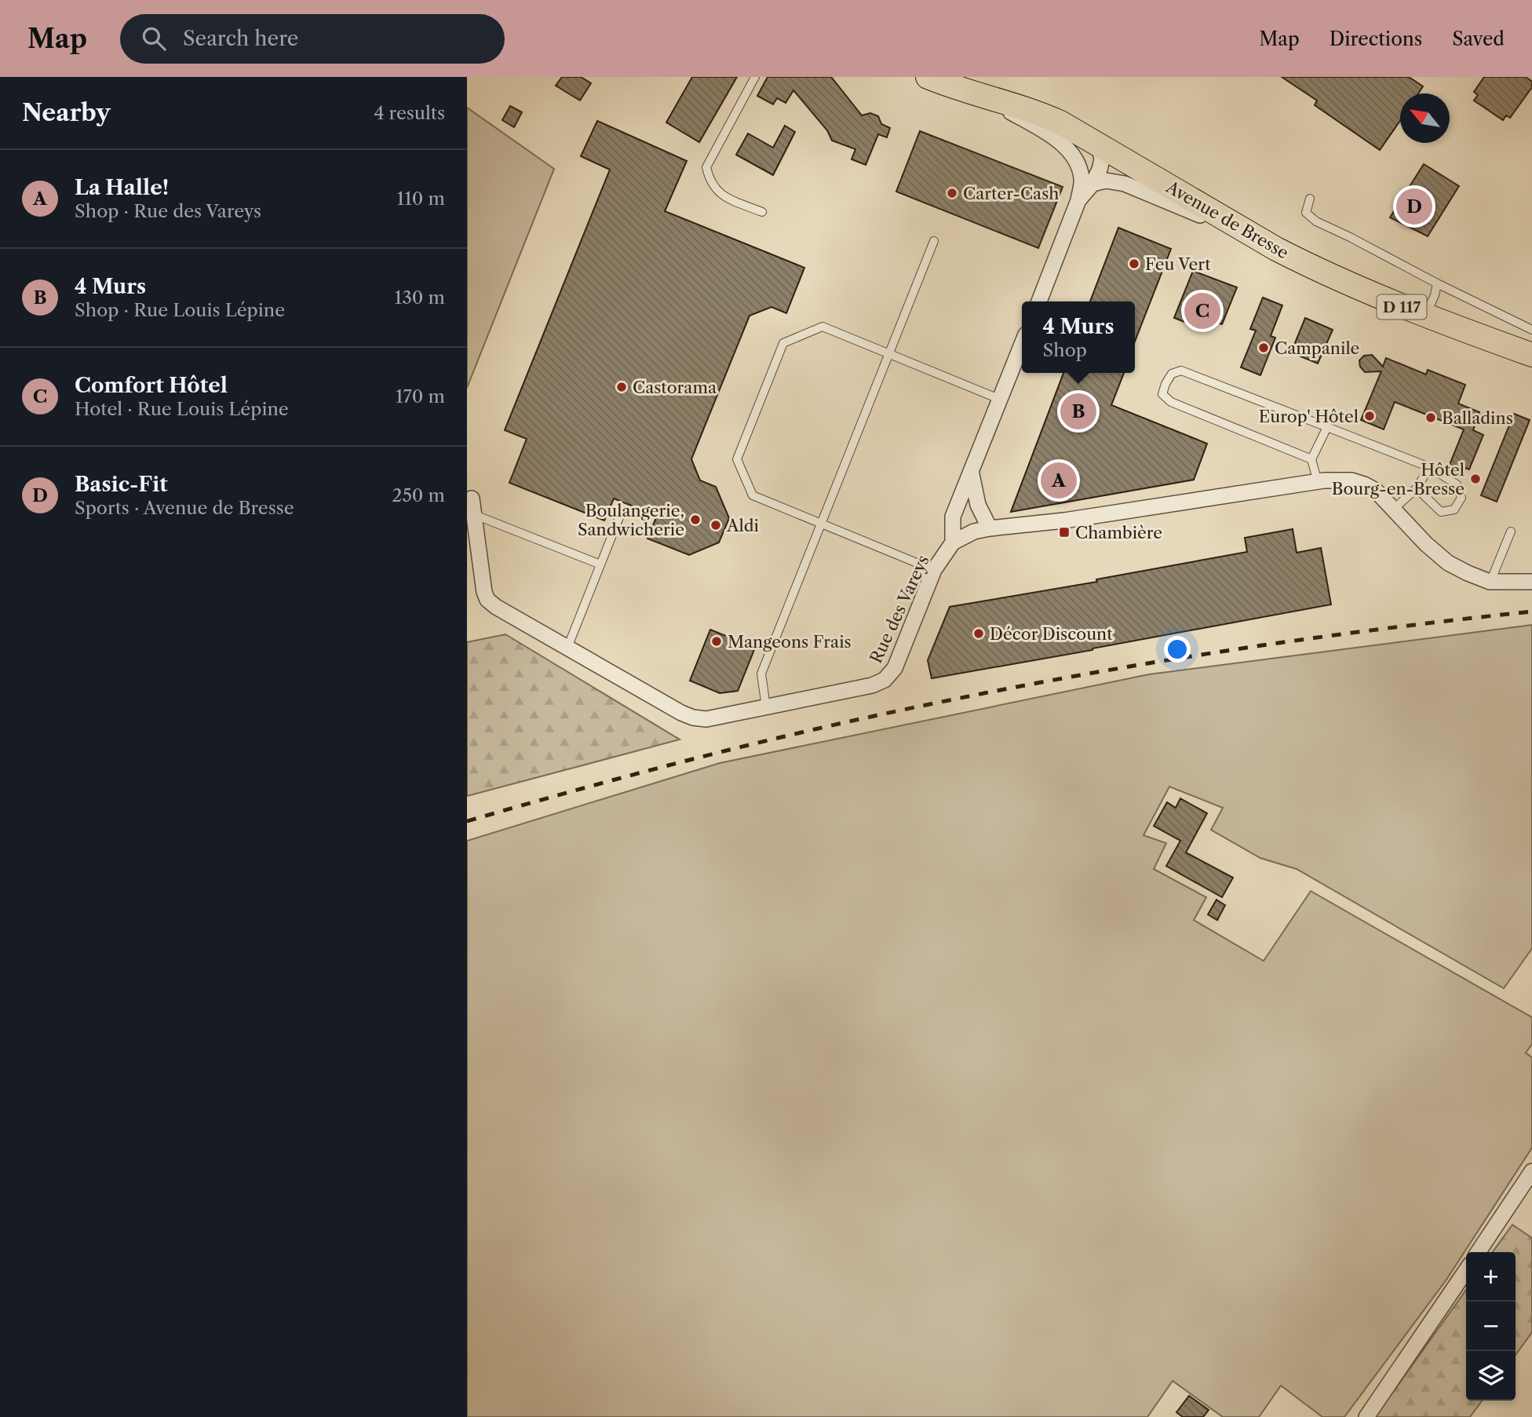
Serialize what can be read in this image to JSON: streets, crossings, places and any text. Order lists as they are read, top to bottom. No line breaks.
{"streets":{"main road":["Avenue de Bresse","D 117"],"street":["Rue des Vareys"]},"places":{"other":["Carter-Cash","Feu Vert","Campanile","Castorama","Europ' Hôtel","Balladins","Hôtel Bourg-en-Bresse","Boulangerie, Sandwicherie","Aldi","Décor Discount","Mangeons Frais"],"transit":["Chambière"]},"north":"top left","page":{"header":"Map","search":"Search here","nav":["Map","Directions","Saved"],"heading":["Nearby","4 results"],"list":[{"mark":"A","name":"La Halle!","note":"Shop · Rue des Vareys","value":"110 m"},{"mark":"B","name":"4 Murs","note":"Shop · Rue Louis Lépine","value":"130 m"},{"mark":"C","name":"Comfort Hôtel","note":"Hotel · Rue Louis Lépine","value":"170 m"},{"mark":"D","name":"Basic-Fit","note":"Sports · Avenue de Bresse","value":"250 m"}],"pins":["D","C","B","A"],"popup":["4 Murs","Shop"],"map_buttons":["+","−"]}}
